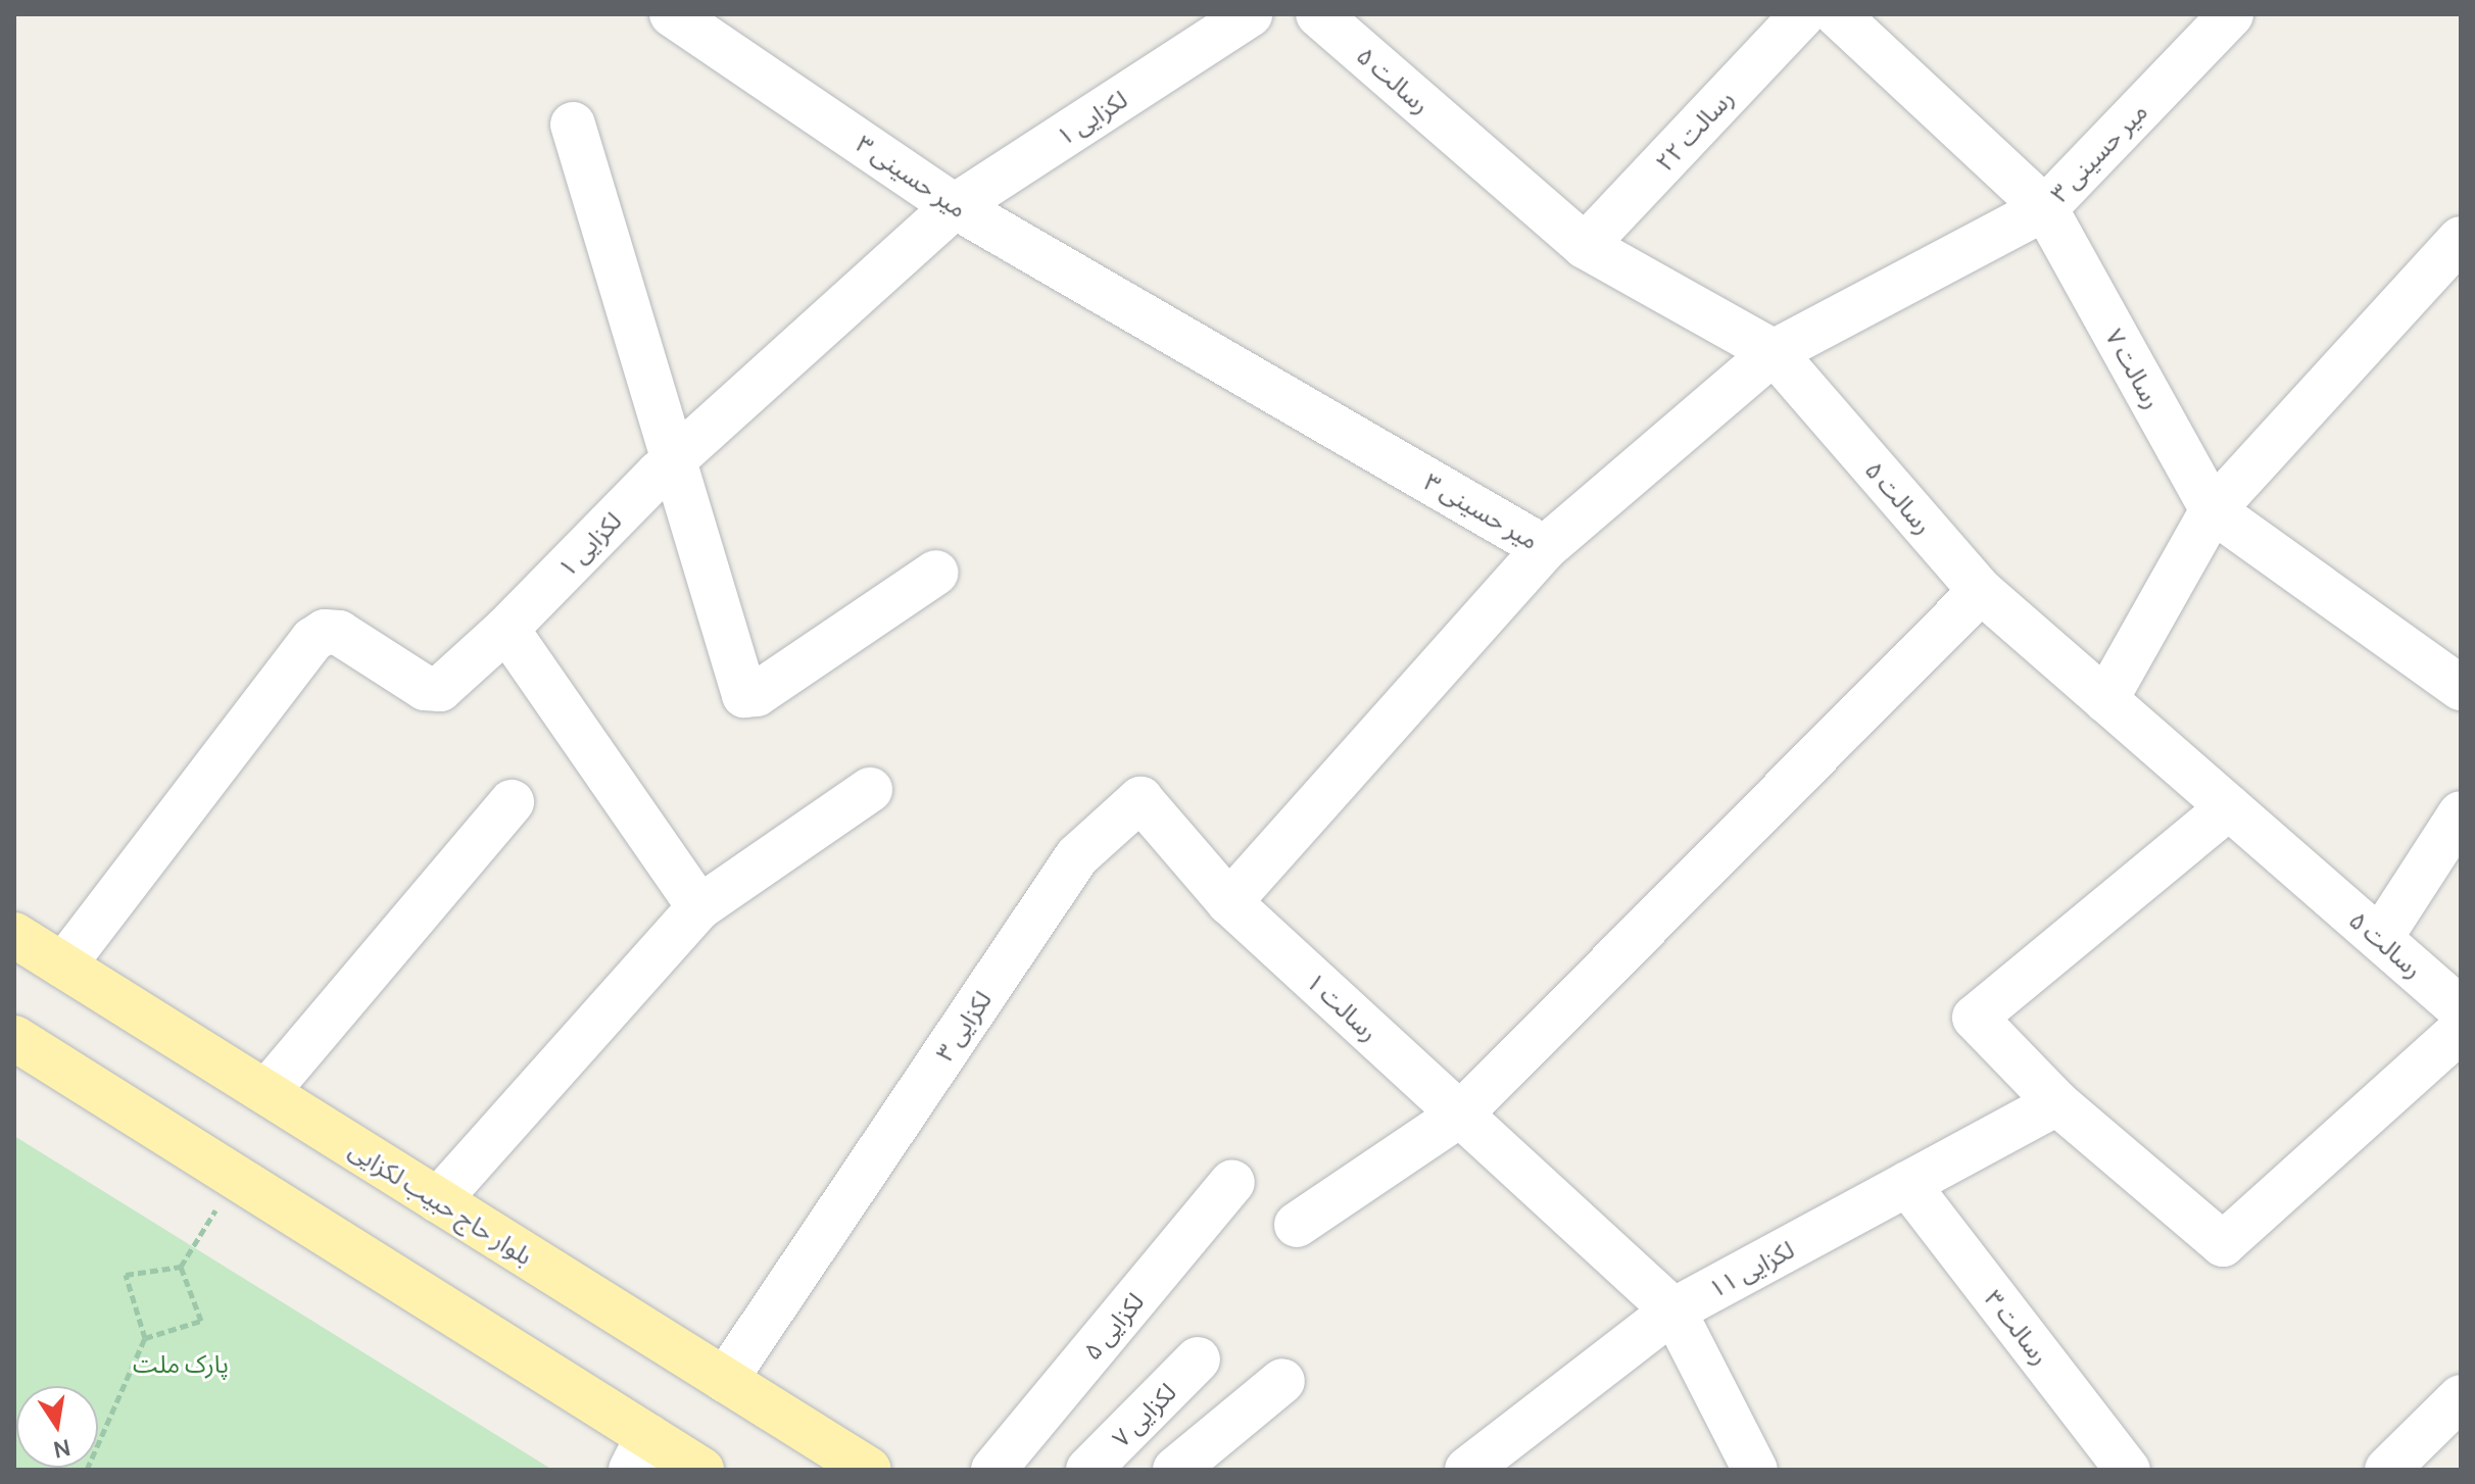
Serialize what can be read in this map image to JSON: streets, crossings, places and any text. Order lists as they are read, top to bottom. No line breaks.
{"streets":{"main road":["بلوار حاج حبیب لکزايی"],"street":["رسالت ۵","لکزایی ۱","رسالت ۲۲","میر حسینی ۳","رسالت ۷","رسالت ۱","لکزایی ۳","لکزایی ۱۱","لکزایی ۵","رسالت ۳","لکزایی ۷"]},"crossings":[["رسالت ۵","رسالت ۲۲"],["رسالت ۵","میر حسینی ۳"],["لکزایی ۱","میر حسینی ۳"],["لکزایی ۱","بلوار حاج حبیب لکزايی"],["میر حسینی ۳","رسالت ۷"],["رسالت ۱","لکزایی ۳"],["رسالت ۱","لکزایی ۱۱"],["لکزایی ۳","بلوار حاج حبیب لکزايی"],["لکزایی ۱۱","رسالت ۳"]],"parks":["پارک ملت"],"north":"bottom"}
